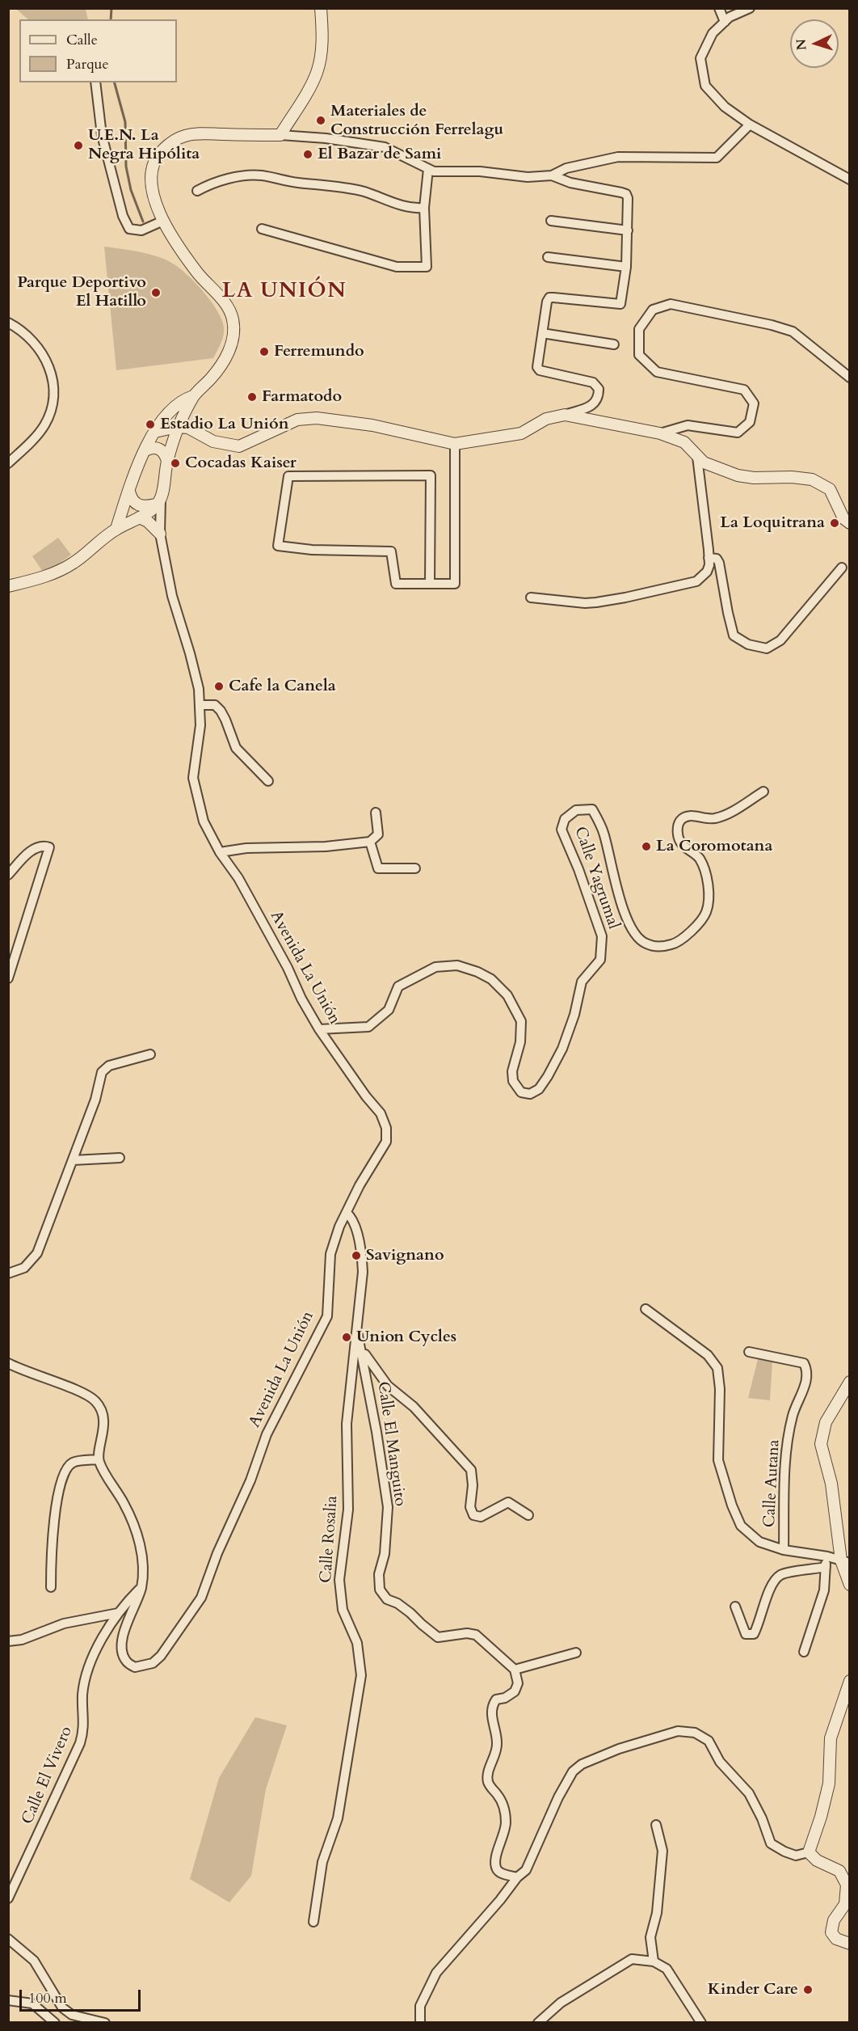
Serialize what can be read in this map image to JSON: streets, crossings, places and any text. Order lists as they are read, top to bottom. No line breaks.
{"streets":{"street":["Calle Yagrumal","Avenida La Unión","Calle El Manguito","Calle Autana","Calle Rosalia","Calle El Vivero"]},"crossings":[["Calle Yagrumal","Avenida La Unión"],["Avenida La Unión","Calle Rosalia"],["Avenida La Unión","Calle El Vivero"],["Calle El Manguito","Calle Rosalia"]],"districts":["LA UNIÓN"],"places":["Materiales de Construcción Ferrelagu","U.E.N. La Negra Hipólita","El Bazar de Sami","Parque Deportivo El Hatillo","Ferremundo","Farmatodo","Estadio La Unión","Cocadas Kaiser","La Loquitrana","Cafe la Canela","La Coromotana","Savignano","Union Cycles","Kinder Care"],"legend":["Calle","Parque"],"scale_bar":"100 m","north":"left"}
